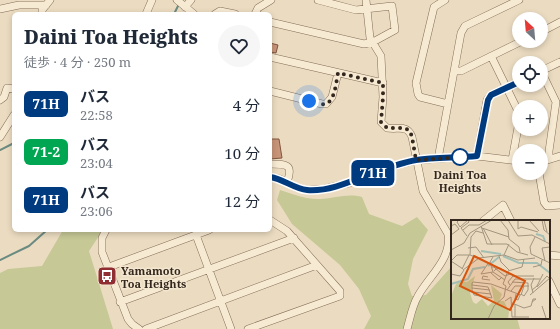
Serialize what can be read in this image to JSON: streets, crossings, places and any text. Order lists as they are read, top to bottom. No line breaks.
{"places":{"other":["Daini Toa Heights"],"bus stop":["Yamamoto Toa Heights"]},"lines":["bus line 71H"],"north":"top left","page":{"on_map":"71H","map_buttons":["+","−"],"heading":["Daini Toa Heights","徒歩 · 4 分 · 250 m"],"list":[{"mark":"71H","name":"バス","note":"22:58","value":"4 分"},{"mark":"71-2","name":"バス","note":"23:04","value":"10 分"},{"mark":"71H","name":"バス","note":"23:06","value":"12 分"}]}}
